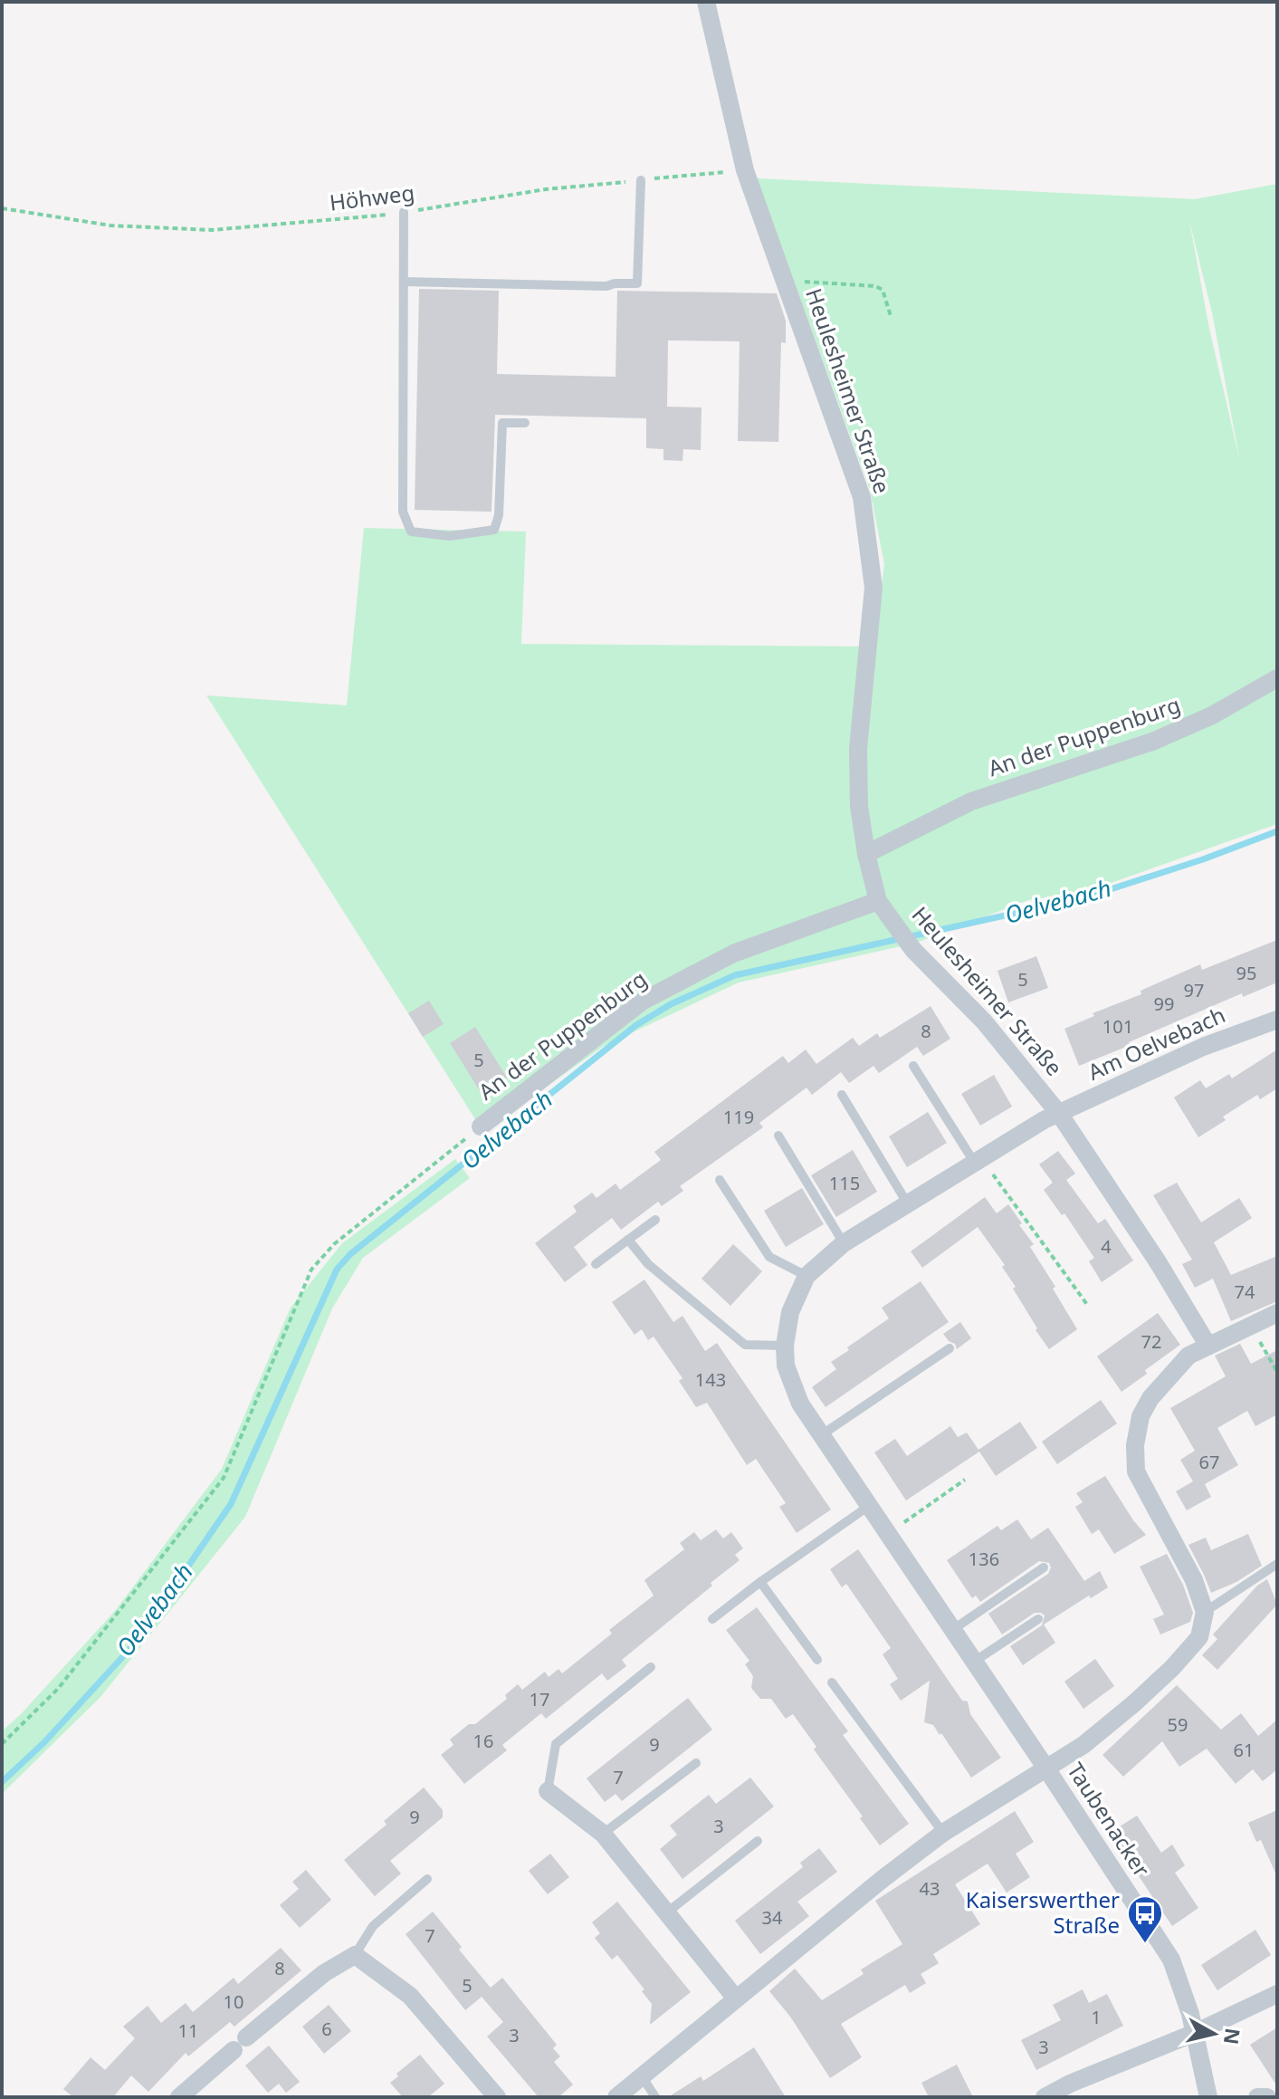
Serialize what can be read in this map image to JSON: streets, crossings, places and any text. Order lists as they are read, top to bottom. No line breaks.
{"streets":{"street":["Heulesheimer Straße","An der Puppenburg","Am Oelvebach","Taubenacker"],"path":["Höhweg"]},"crossings":[["Höhweg","Heulesheimer Straße"],["Heulesheimer Straße","An der Puppenburg"],["Heulesheimer Straße","Am Oelvebach"],["Am Oelvebach","Taubenacker"]],"water":["Oelvebach"],"places":{"bus stop":["Kaiserswerther Straße"]},"house_numbers":["95","5","97","99","101","8","5","119","115","4","74","72","143","67","136","17","59","16","9","61","7","9","3","43","34","7","8","5","10","1","6","11","3","3"],"north":"right"}
